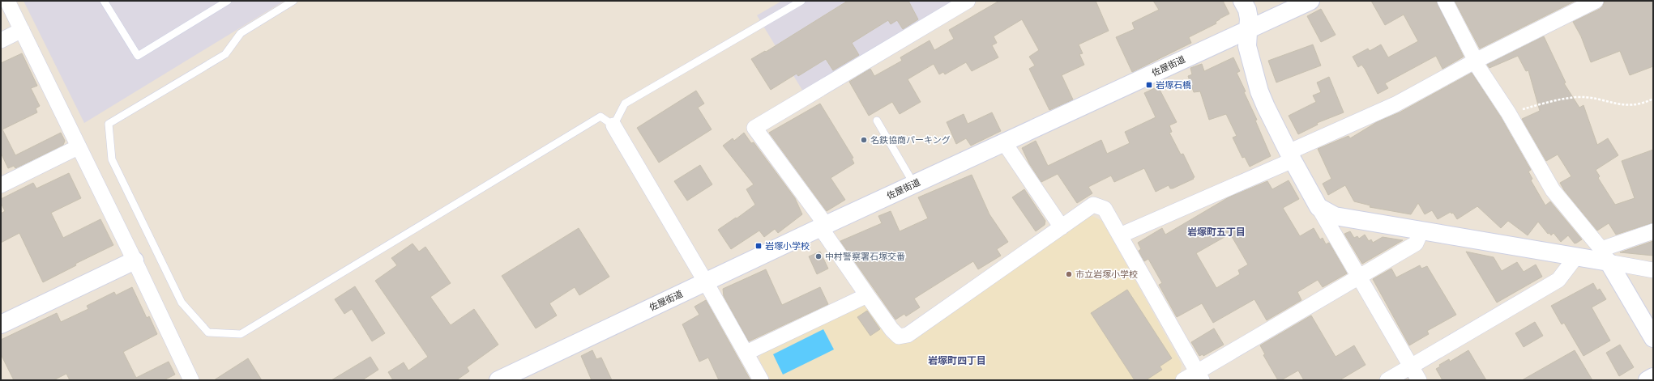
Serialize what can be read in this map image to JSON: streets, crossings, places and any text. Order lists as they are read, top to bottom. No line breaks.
{"streets":{"street":["佐屋街道"]},"districts":["岩塚町五丁目","岩塚町四丁目"],"places":{"transit":["岩塚石橋","岩塚小学校"],"other":["名鉄協商パーキング","中村警察署石塚交番","市立岩塚小学校"]}}
